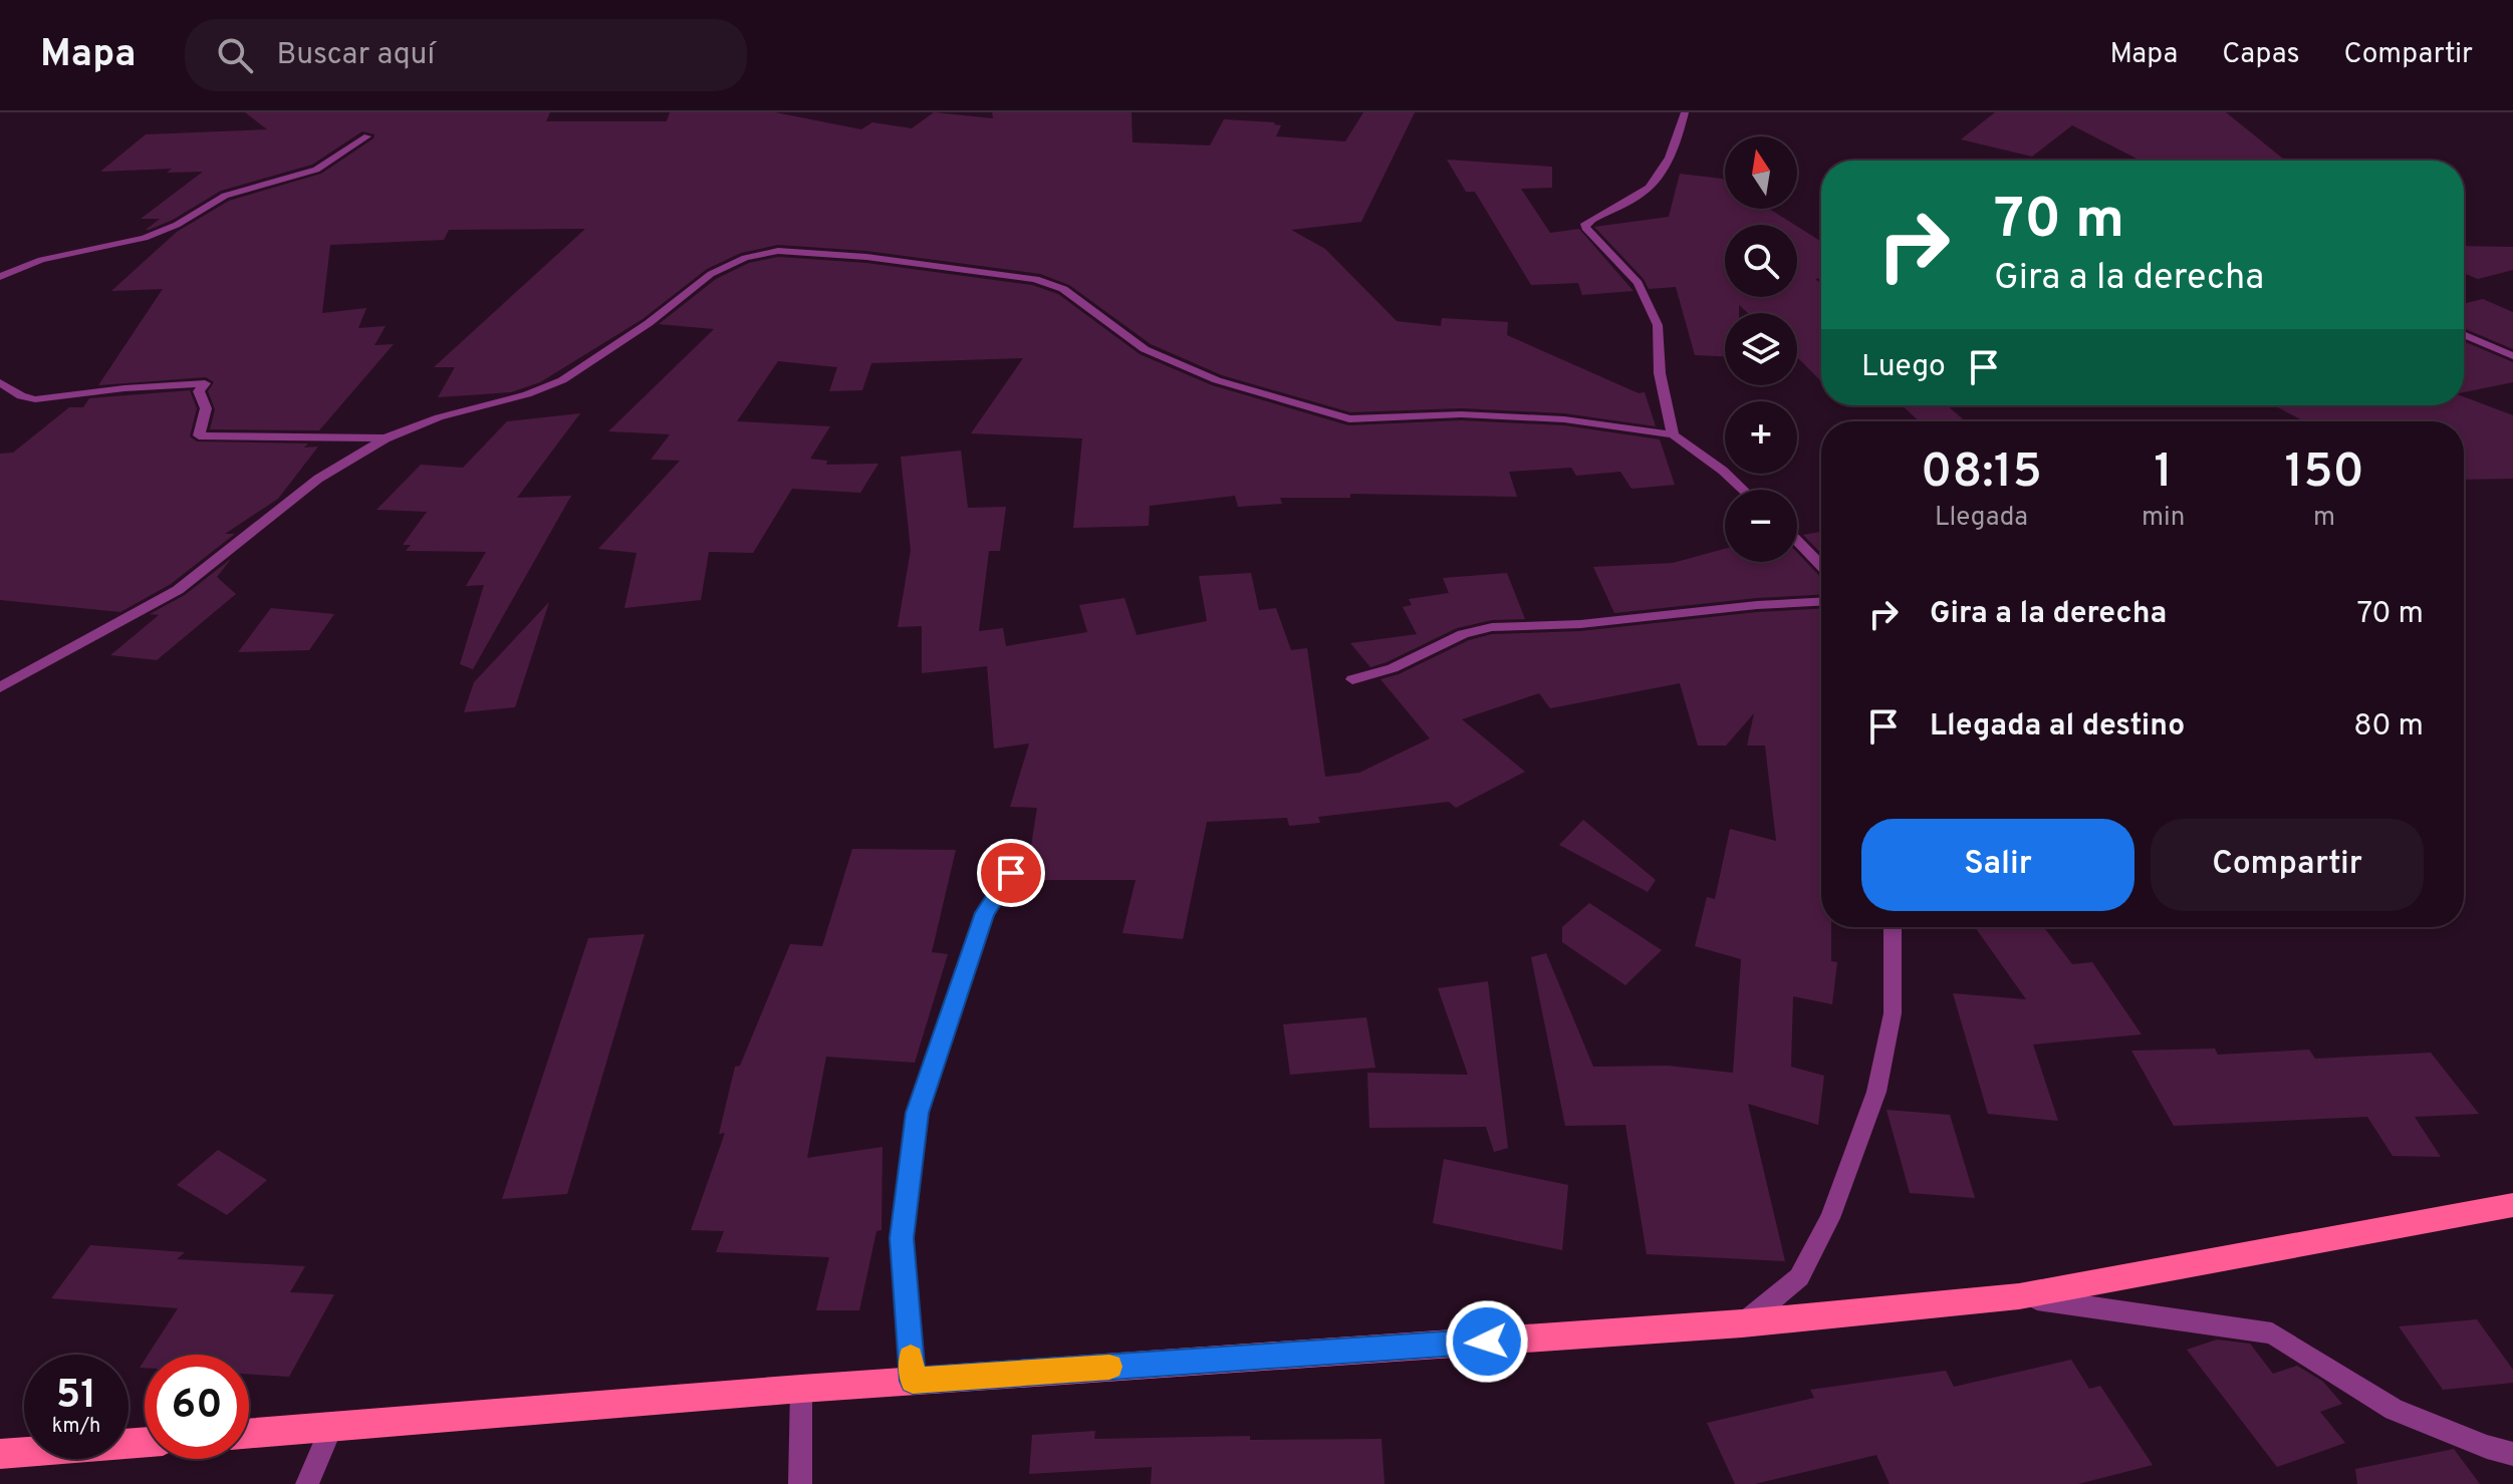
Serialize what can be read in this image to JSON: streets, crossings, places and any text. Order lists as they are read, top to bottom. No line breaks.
{"north":"top","page":{"header":"Mapa","search":"Buscar aquí","nav":["Mapa","Capas","Compartir"],"map_buttons":["+","−"],"turn":["70 m","Gira a la derecha"],"then":"Luego","eta":["08:15","Llegada","1","min","150","m"],"list":[{"name":"Gira a la derecha","value":"70 m"},{"name":"Llegada al destino","value":"80 m"}],"buttons":["Salir","Compartir"],"speed":"51 km/h","limit":"60"}}
